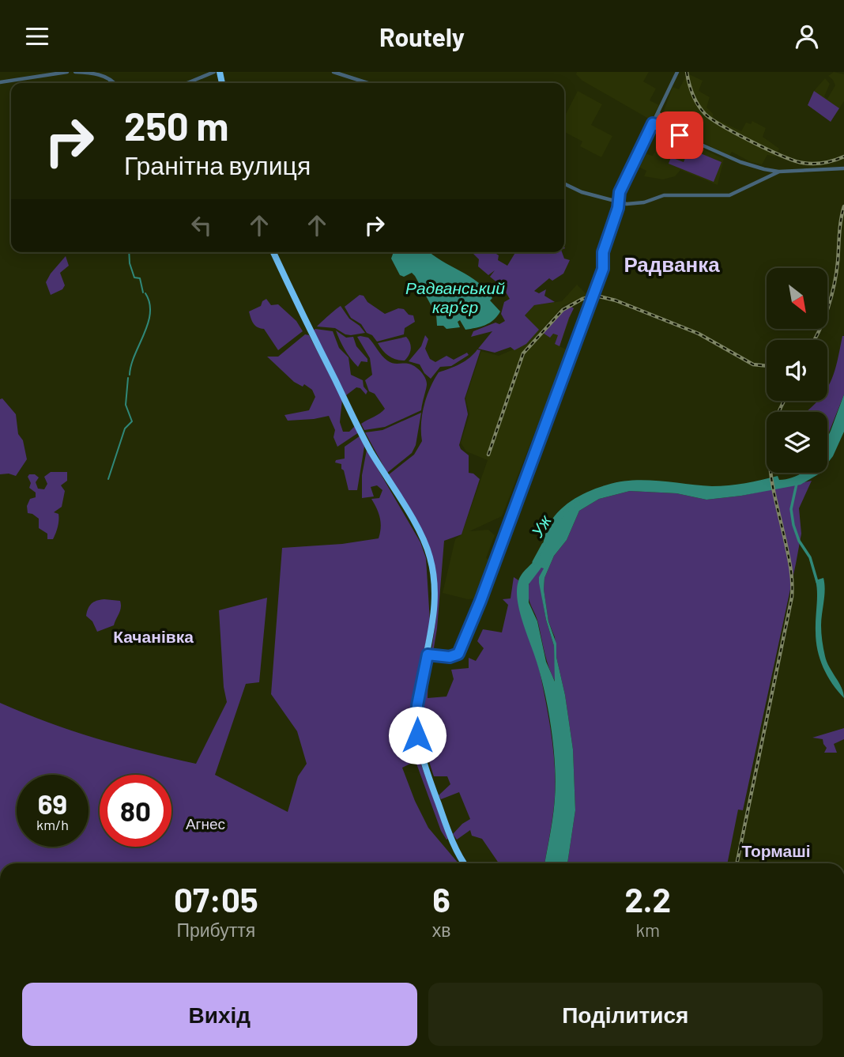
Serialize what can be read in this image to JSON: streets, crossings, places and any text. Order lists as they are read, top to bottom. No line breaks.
{"districts":["Радванка","Качанівка","Тормаші"],"water":["Радванський карʼєр","Уж"],"parks":["Агнес"],"north":"bottom right","page":{"header":"Routely","turn":["250 m","Гранітна вулиця"],"speed":"69 km/h","limit":"80","eta":["07:05","Прибуття","6","хв","2.2","km"],"buttons":["Вихід","Поділитися"]}}
